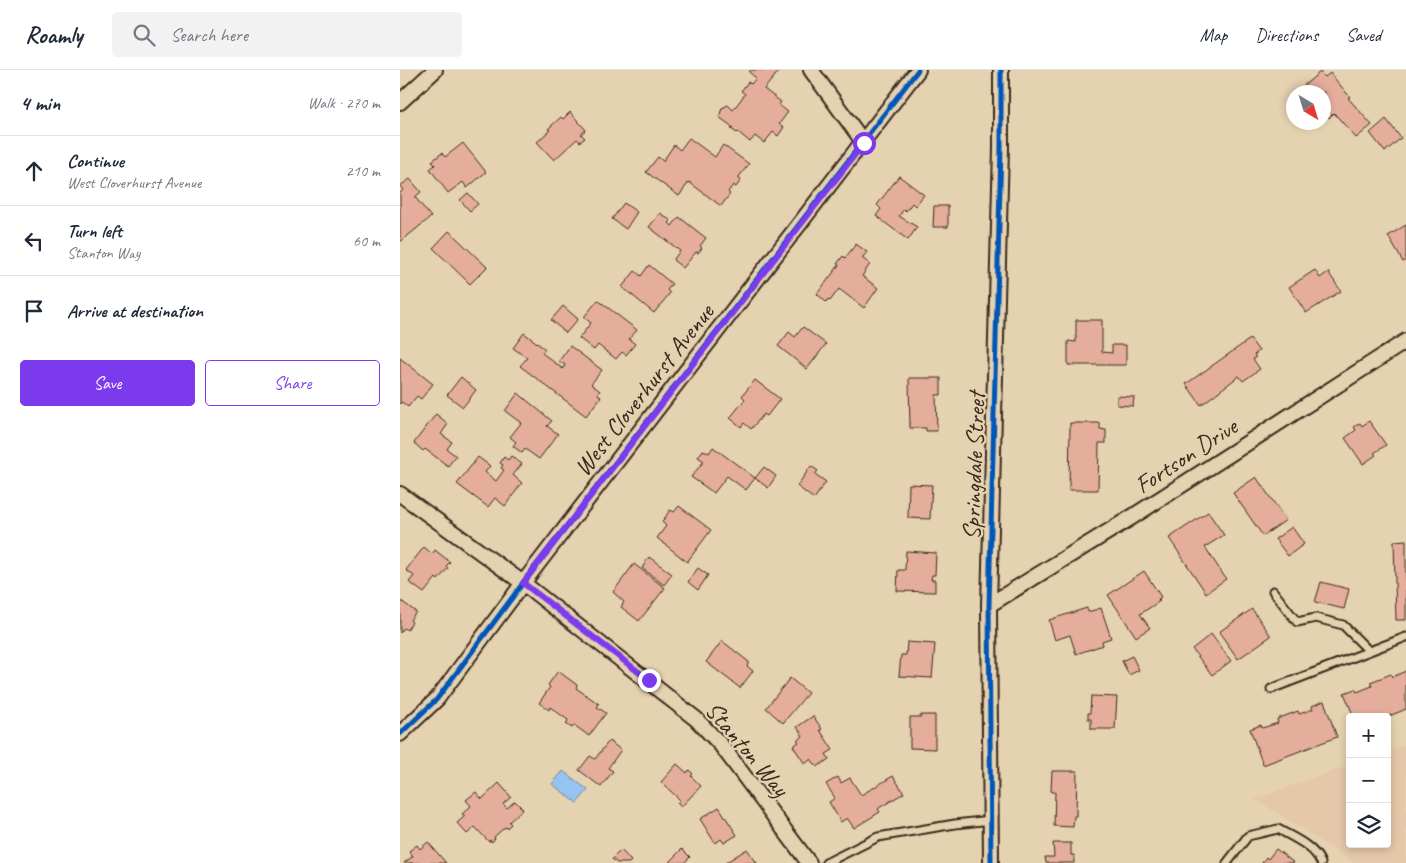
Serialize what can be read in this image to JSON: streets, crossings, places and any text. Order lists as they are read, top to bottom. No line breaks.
{"streets":{"street":["West Cloverhurst Avenue","Fortson Drive","Springdale Street","Stanton Way"]},"crossings":[["West Cloverhurst Avenue","Stanton Way"],["Fortson Drive","Springdale Street"]],"north":"bottom right","page":{"header":"Roamly","search":"Search here","nav":["Map","Directions","Saved"],"heading":["4 min","Walk · 270 m"],"list":[["Continue","West Cloverhurst Avenue","210 m"],["Turn left","Stanton Way","60 m"],"Arrive at destination"],"buttons":["Save","Share"],"map_buttons":["+","−"]}}
